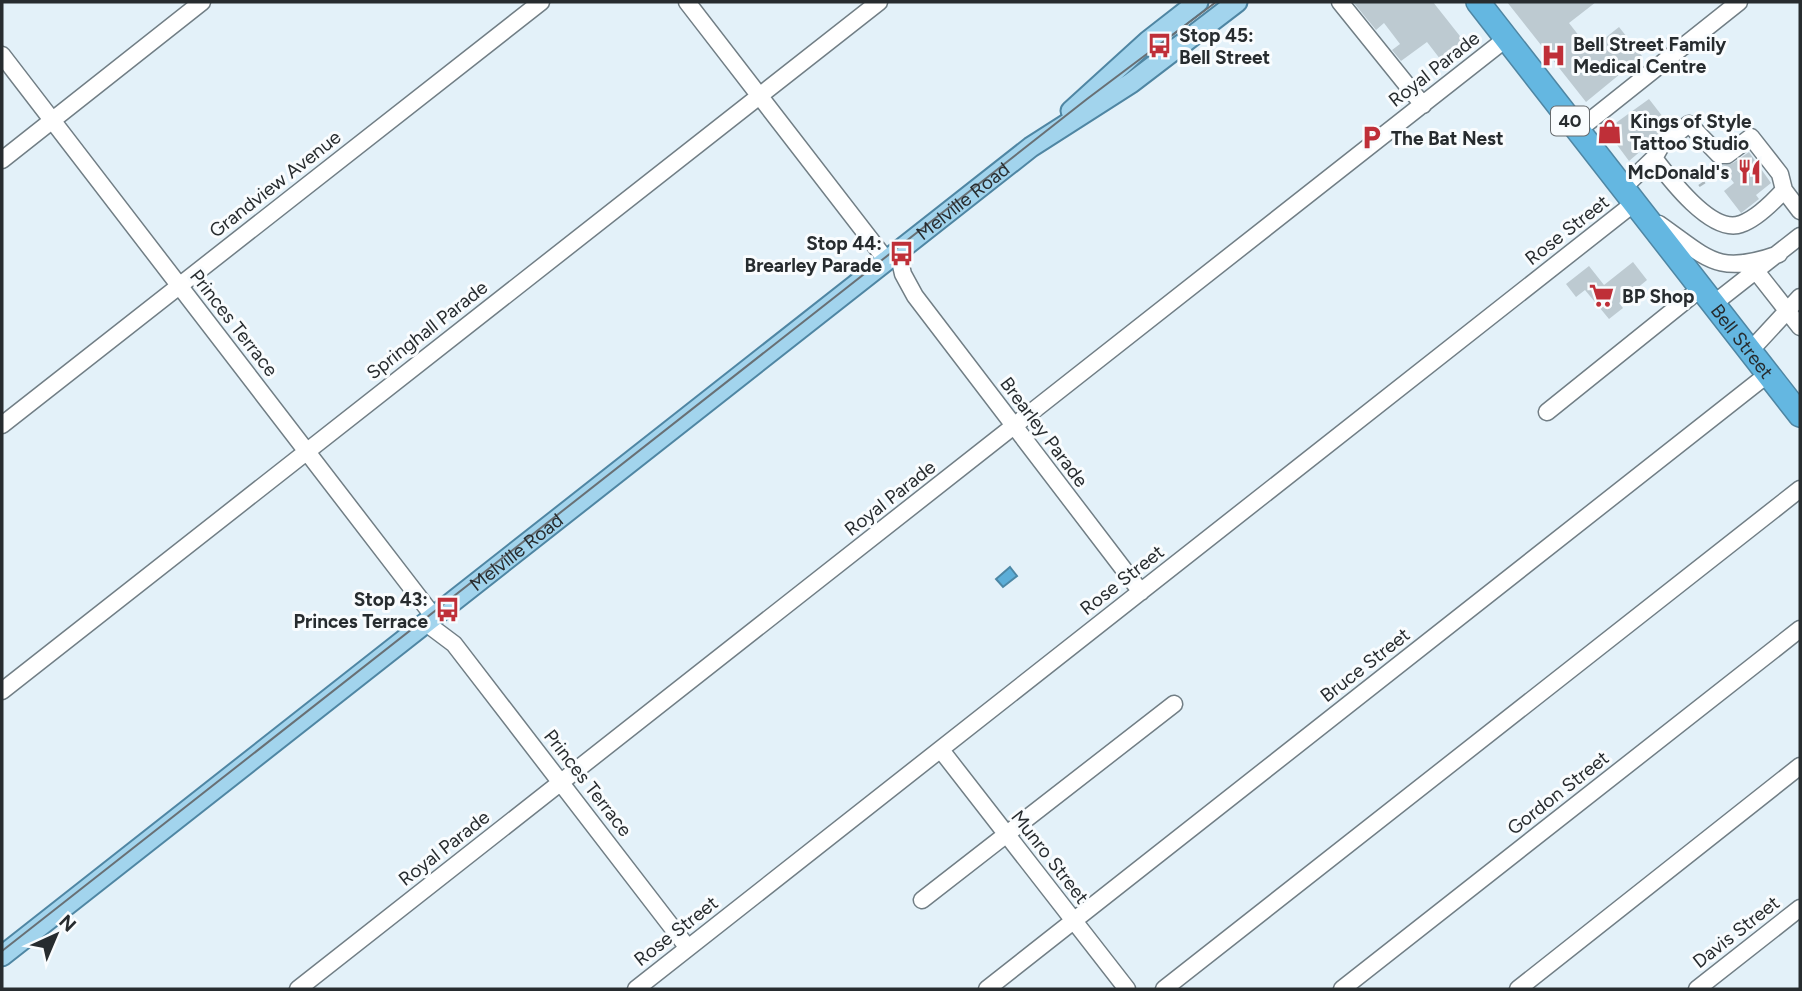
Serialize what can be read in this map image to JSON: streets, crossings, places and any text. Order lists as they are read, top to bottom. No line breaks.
{"streets":{"highway":["40","Bell Street"],"main road":["Melville Road"],"street":["Royal Parade","Grandview Avenue","Rose Street","Princes Terrace","Springhall Parade","Brearley Parade","Bruce Street","Gordon Street","Munro Street","Davis Street"]},"crossings":[["Royal Parade","Princes Terrace"],["Royal Parade","Bell Street"],["Royal Parade","Brearley Parade"],["Grandview Avenue","Princes Terrace"],["Melville Road","Princes Terrace"],["Melville Road","Brearley Parade"],["Rose Street","Princes Terrace"],["Rose Street","Bell Street"],["Rose Street","Brearley Parade"],["Rose Street","Munro Street"],["Princes Terrace","Springhall Parade"],["Springhall Parade","Brearley Parade"],["Bell Street","Bruce Street"],["Bruce Street","Munro Street"]],"places":{"bus stop":["Stop 45: Bell Street","Stop 44: Brearley Parade","Stop 43: Princes Terrace"],"hospital":["Bell Street Family Medical Centre"],"shop":["Kings of Style Tattoo Studio"],"parking":["The Bat Nest"],"restaurant":["McDonald's"],"supermarket":["BP Shop"]},"north":"top right"}
